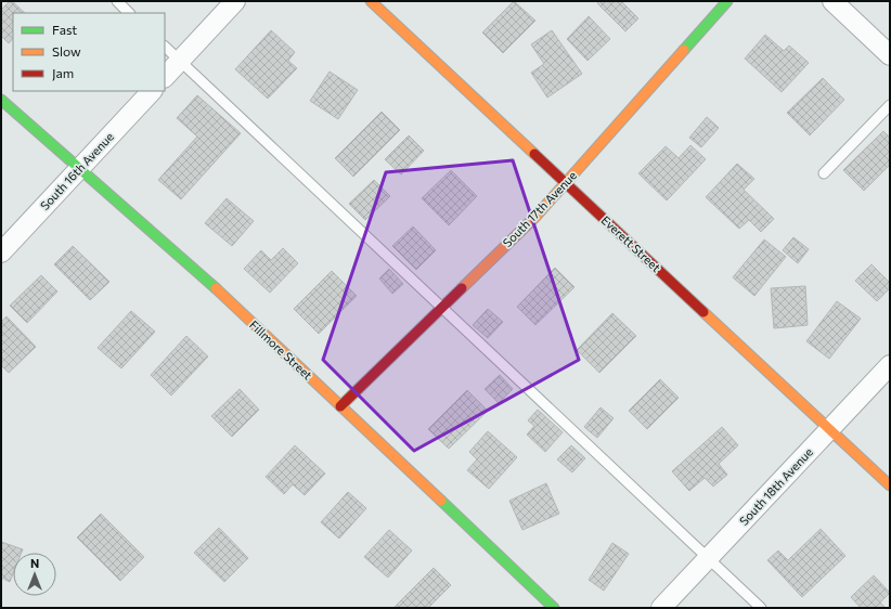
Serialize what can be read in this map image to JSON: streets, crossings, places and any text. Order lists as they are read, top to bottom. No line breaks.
{"streets":{"street":["South 16th Avenue","South 17th Avenue","Everett Street","Fillmore Street","South 18th Avenue"]},"crossings":[["South 16th Avenue","Fillmore Street"],["South 17th Avenue","Everett Street"],["South 17th Avenue","Fillmore Street"],["Everett Street","South 18th Avenue"]],"legend":["Fast","Slow","Jam"],"north":"top"}
